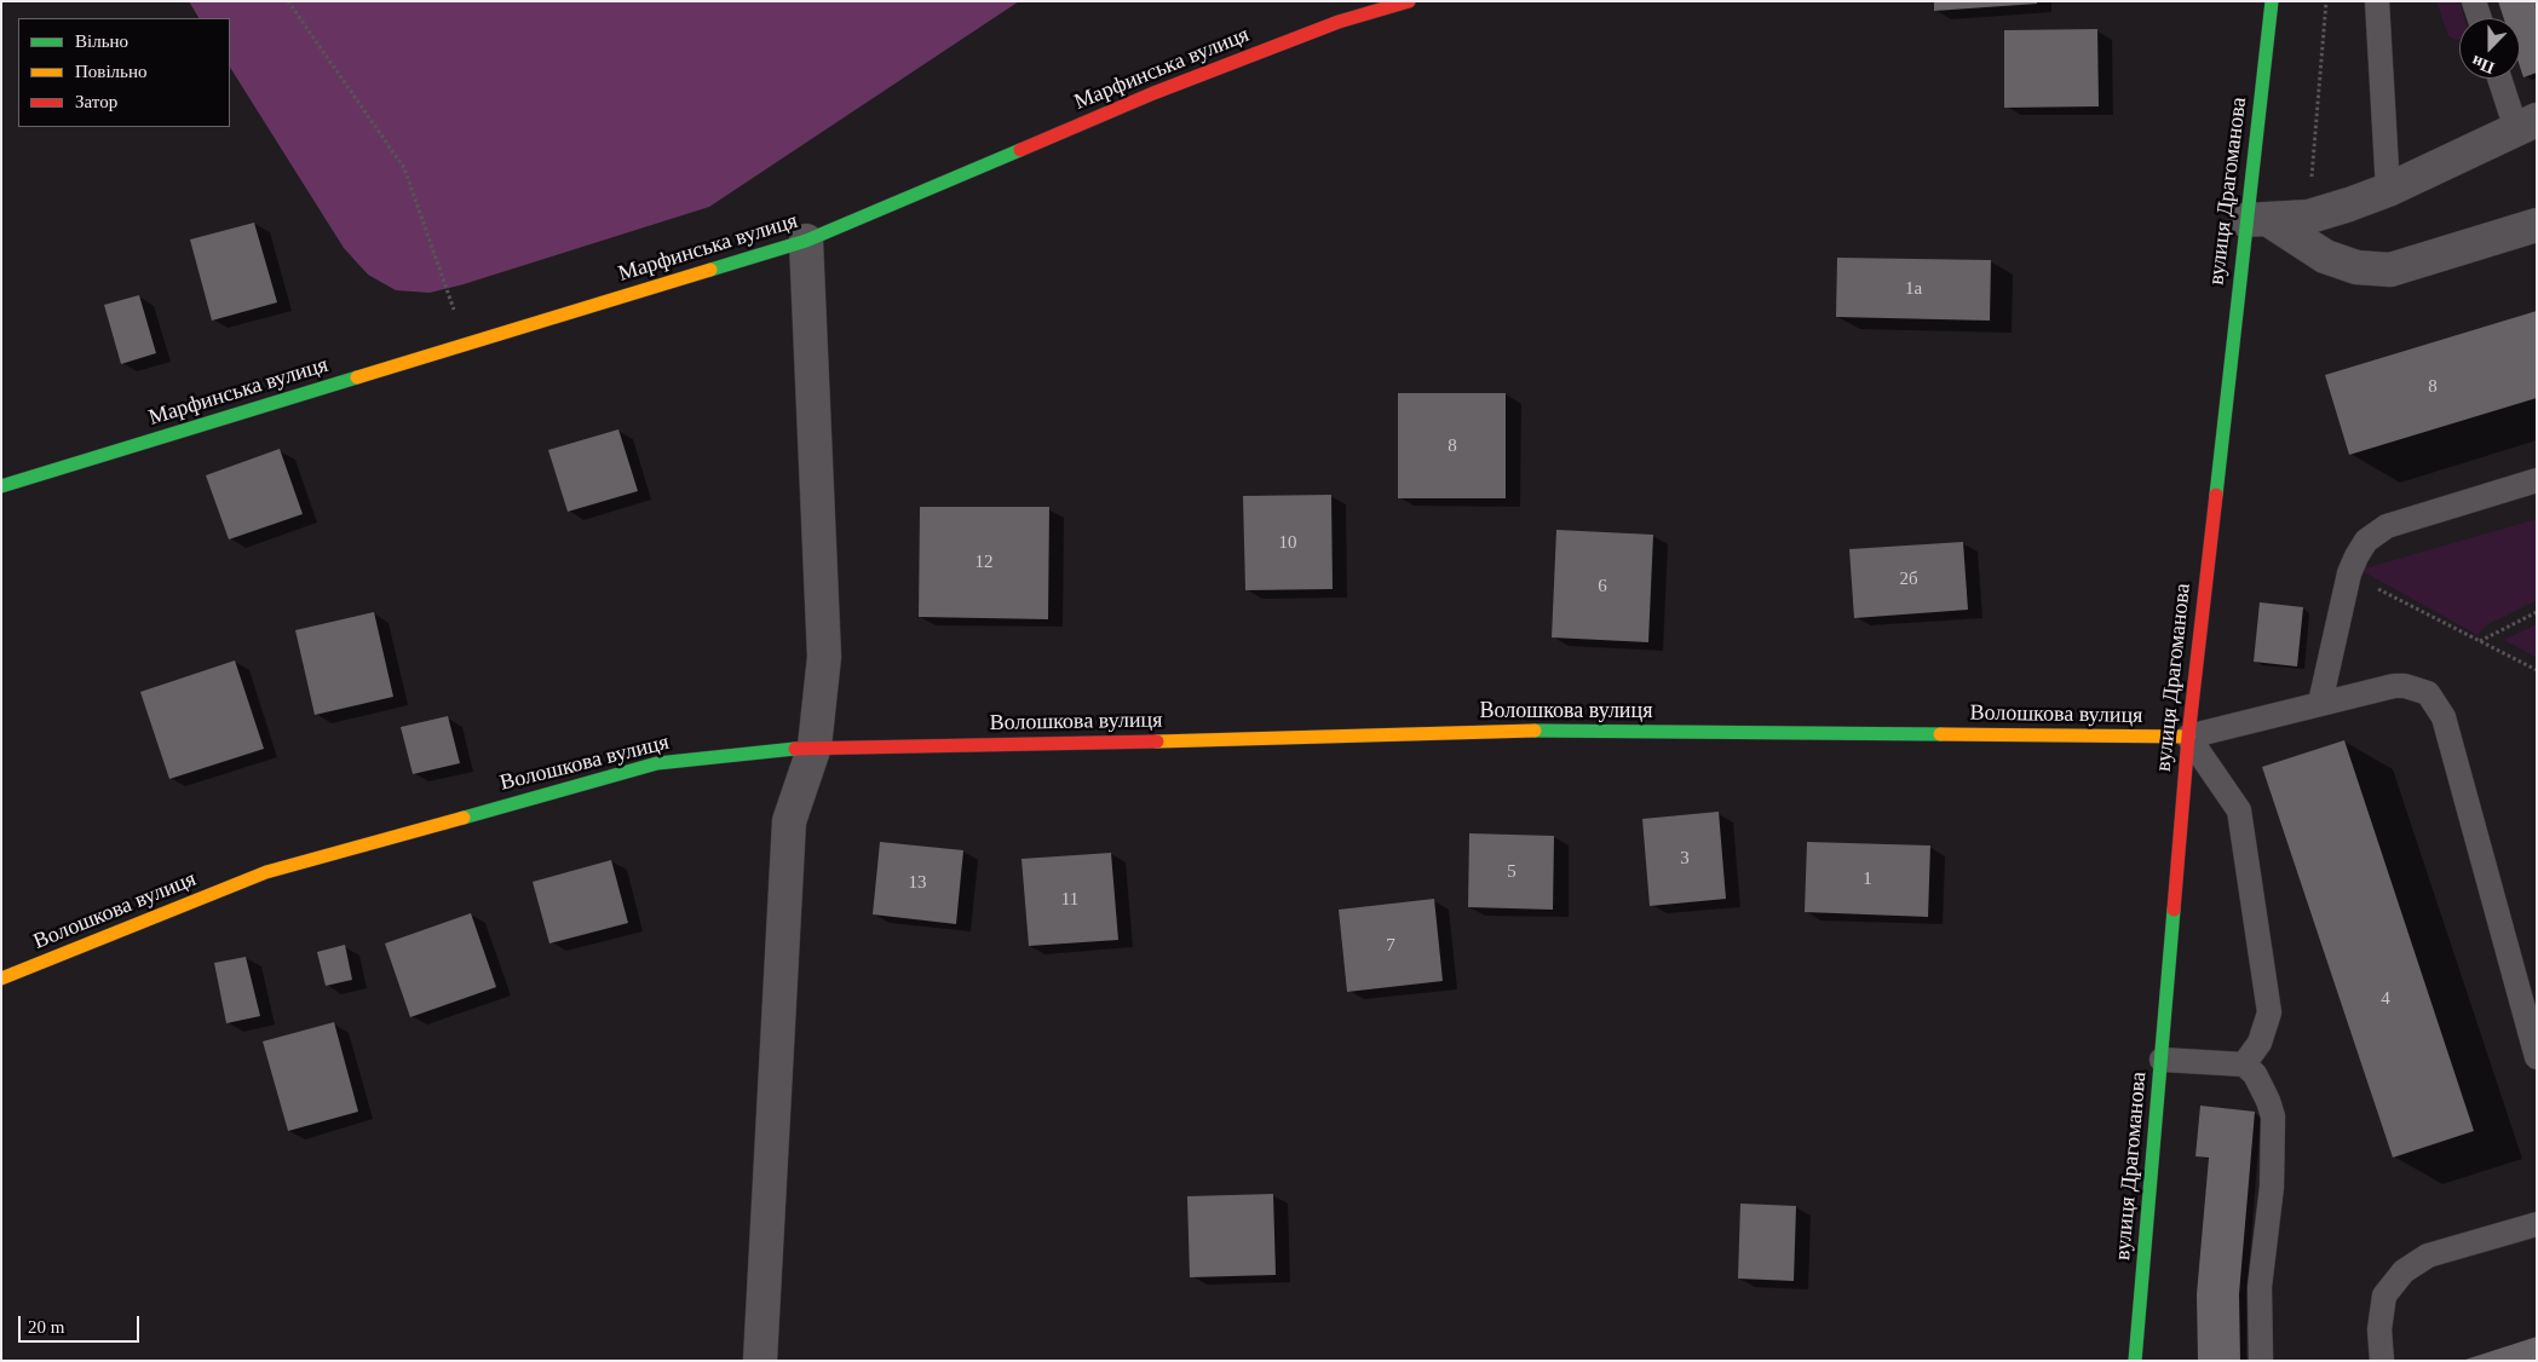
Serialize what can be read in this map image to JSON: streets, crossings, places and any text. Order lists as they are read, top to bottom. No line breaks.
{"streets":{"street":["Марфинська вулиця","вулиця Драгоманова","Волошкова вулиця"]},"crossings":[["вулиця Драгоманова","Волошкова вулиця"]],"house_numbers":["1а","8","8","10","12","2б","6","3","5","1","13","11","7","4"],"legend":["Вільно","Повільно","Затор"],"scale_bar":"20 m","north":"bottom"}
